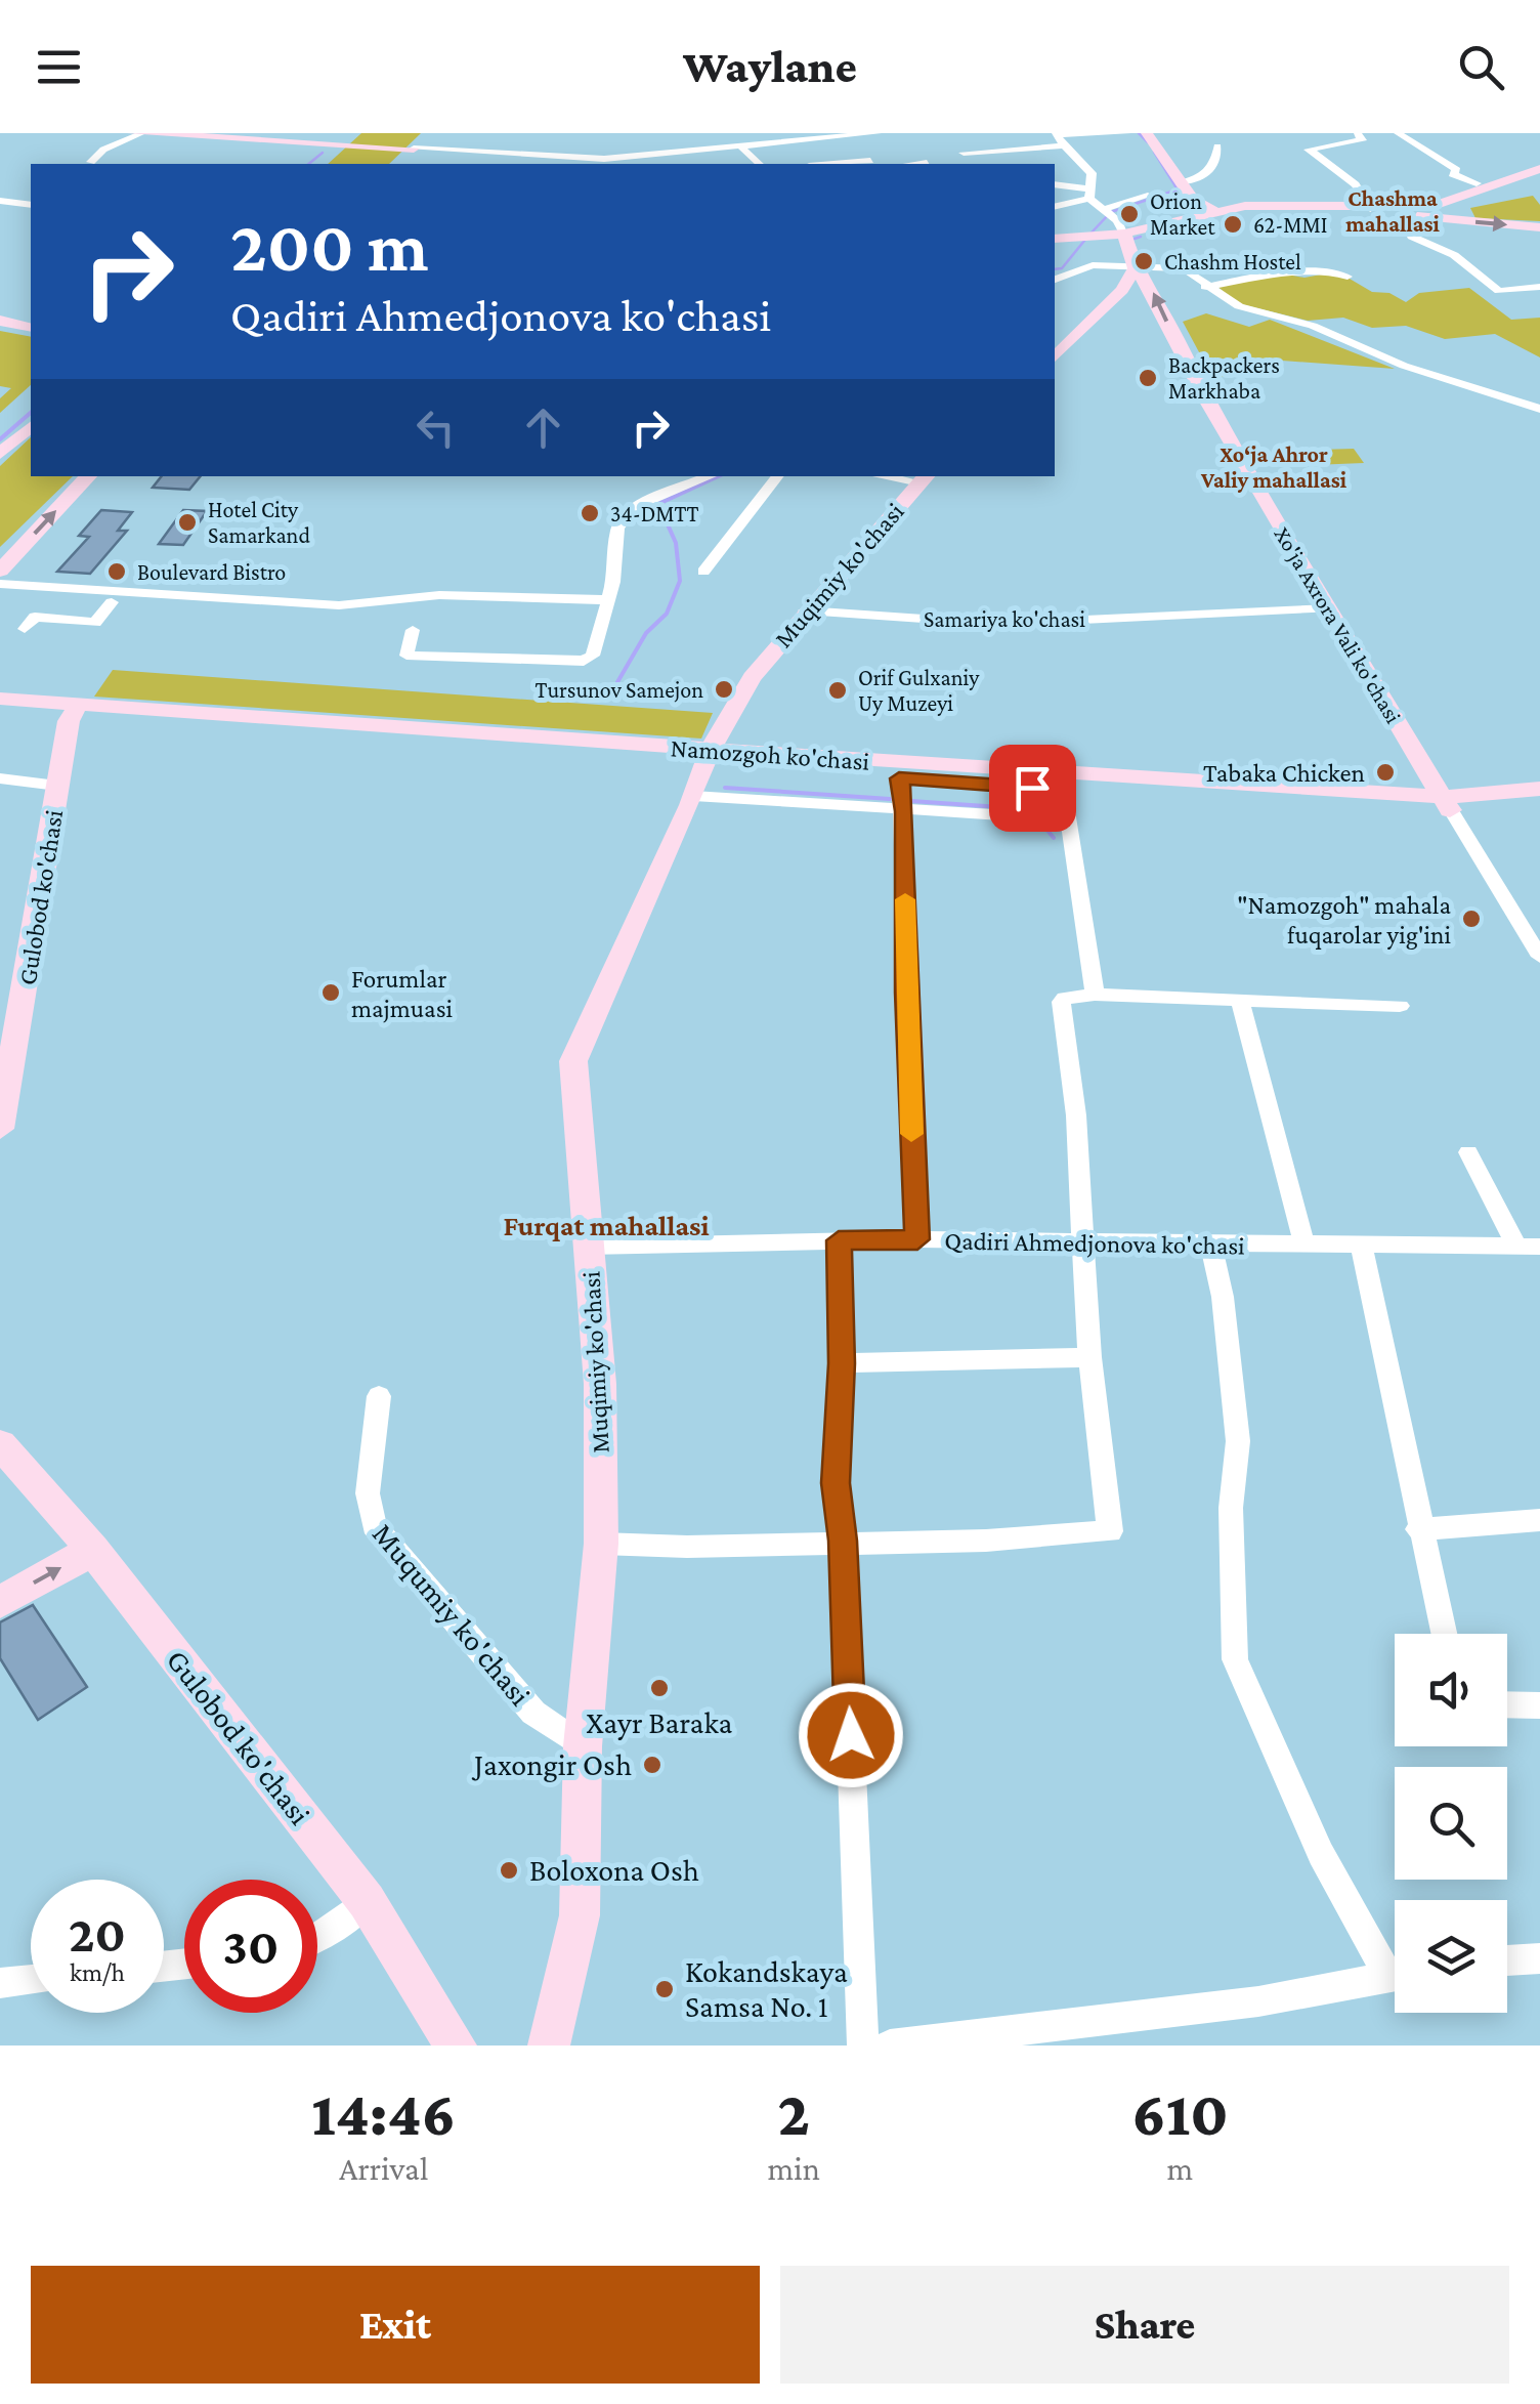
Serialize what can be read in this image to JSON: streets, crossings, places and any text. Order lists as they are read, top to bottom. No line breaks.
{"streets":{"main road":["Muqimiy ko'chasi","Xo'ja Axrora Vali ko'chasi","Namozgoh ko'chasi","Gulobod ko'chasi"],"street":["Samariya ko'chasi","Qadiri Ahmedjonova ko'chasi","Muqumiy ko'chasi"]},"crossings":[["Muqimiy ko'chasi","Samariya ko'chasi"],["Muqimiy ko'chasi","Namozgoh ko'chasi"],["Muqimiy ko'chasi","Qadiri Ahmedjonova ko'chasi"],["Muqimiy ko'chasi","Muqumiy ko'chasi"],["Samariya ko'chasi","Xo'ja Axrora Vali ko'chasi"],["Xo'ja Axrora Vali ko'chasi","Namozgoh ko'chasi"],["Namozgoh ko'chasi","Gulobod ko'chasi"]],"one_way":["Xo'ja Axrora Vali ko'chasi"],"districts":["Chashma mahallasi","Xo‘ja Ahror Valiy mahallasi","Furqat mahallasi"],"places":["Orion Market","62-MMI","Chashm Hostel","Backpackers Markhaba","34-DMTT","Hotel City Samarkand","Boulevard Bistro","Tursunov Samejon","Orif Gulxaniy Uy Muzeyi","Tabaka Chicken","\"Namozgoh\" mahala fuqarolar yig'ini","Forumlar majmuasi","Xayr Baraka","Jaxongir Osh","Boloxona Osh","Kokandskaya Samsa No. 1"],"page":{"header":"Waylane","turn":["200 m","Qadiri Ahmedjonova ko'chasi"],"speed":"20 km/h","limit":"30","eta":["14:46","Arrival","2","min","610","m"],"buttons":["Exit","Share"]}}
